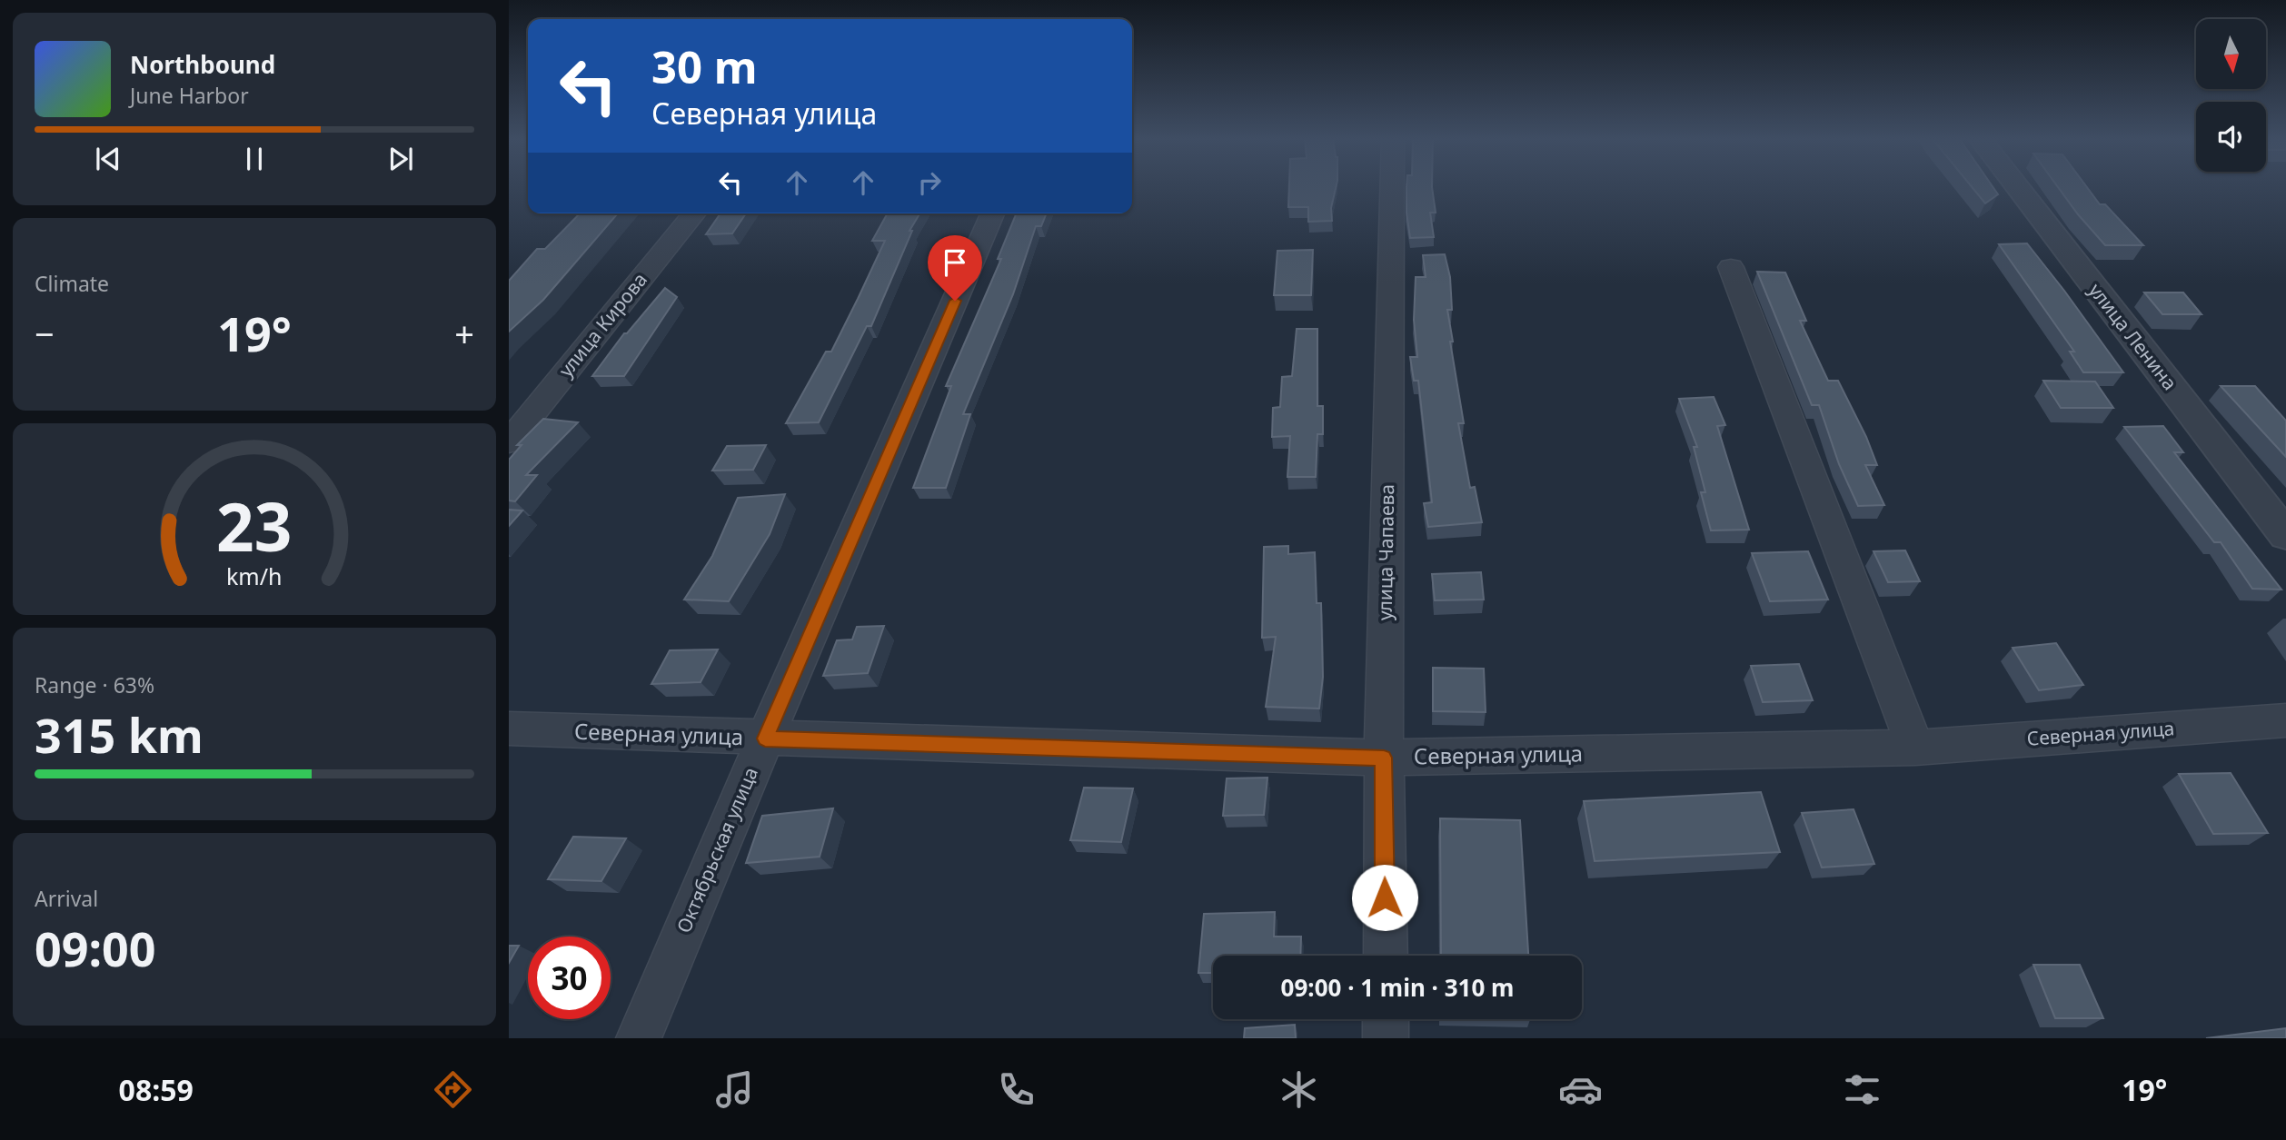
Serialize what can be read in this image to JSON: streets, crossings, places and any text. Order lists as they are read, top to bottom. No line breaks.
{"streets":{"street":["улица Кирова","улица Ленина","улица Чапаева","Северная улица","Октябрьская улица"]},"crossings":[["улица Чапаева","Северная улица"],["Северная улица","Октябрьская улица"]],"north":"bottom","page":{"turn":["30 m","Северная улица"],"song":["Northbound","June Harbor"],"tile":["Climate",["Range · 63%","315 km"],["Arrival","09:00"]],"heat":["−","19°","+"],"limit":"30","trip":"09:00 · 1 min · 310 m","tabs":["08:59","19°"],"gauge":["23","km/h"]}}
